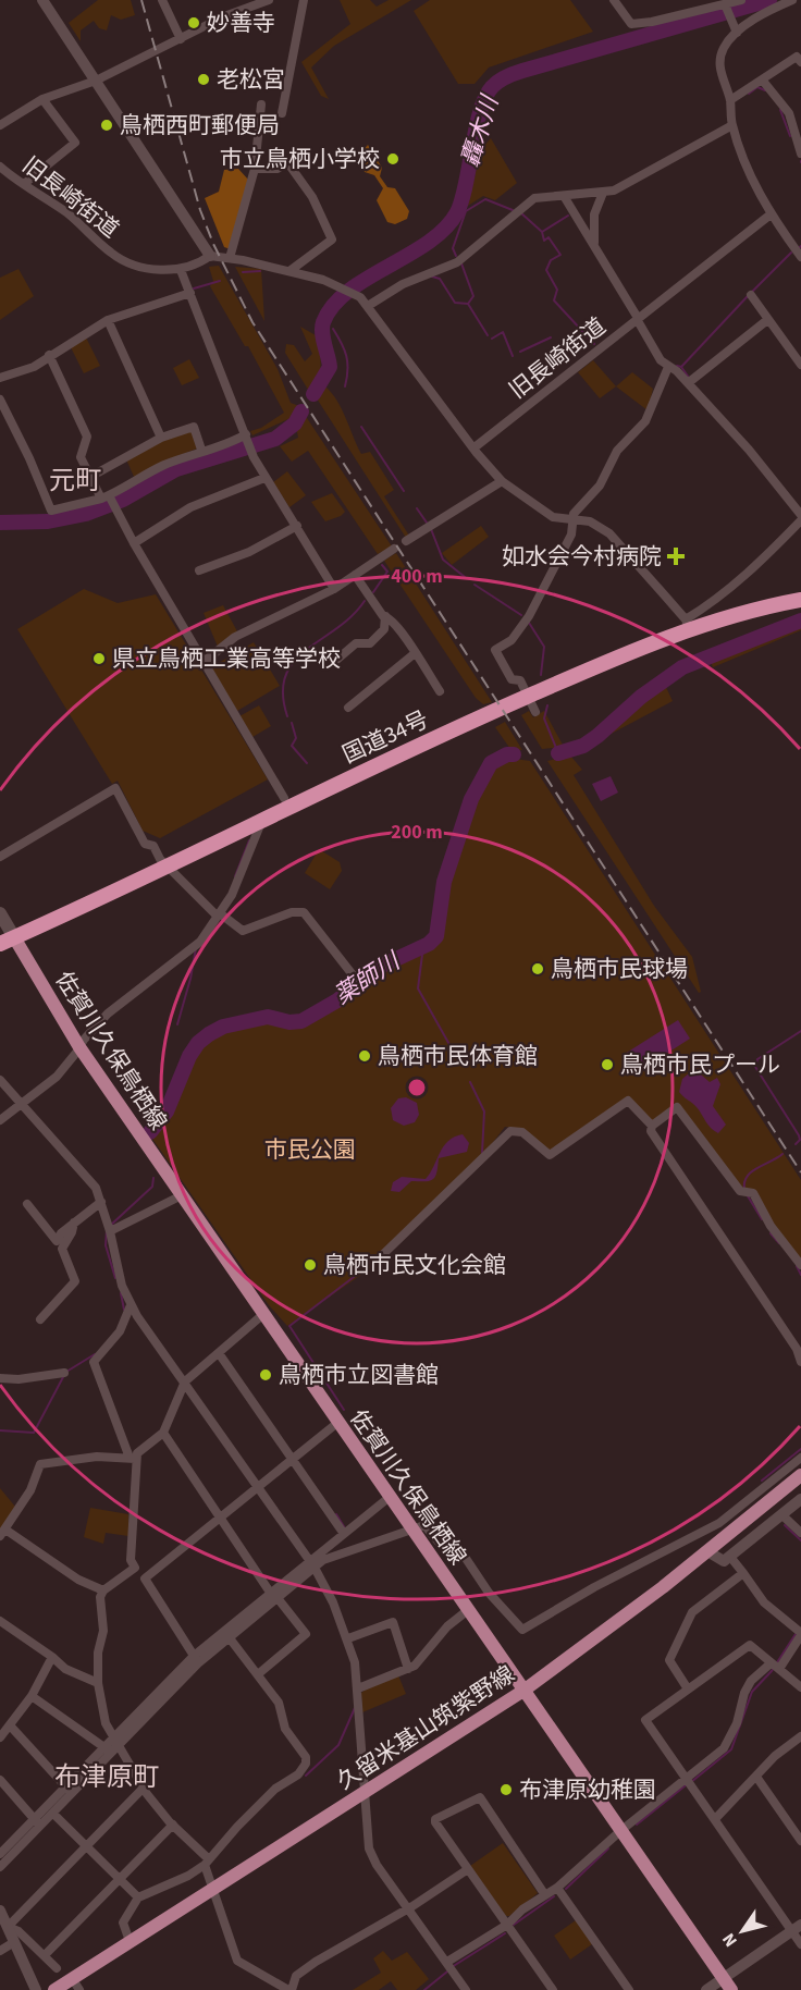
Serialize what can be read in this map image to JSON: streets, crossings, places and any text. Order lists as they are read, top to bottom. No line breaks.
{"streets":{"highway":["国道34号"],"main road":["佐賀川久保鳥栖線","久留米基山筑紫野線"],"street":["旧長崎街道"]},"crossings":[["国道34号","佐賀川久保鳥栖線"],["佐賀川久保鳥栖線","久留米基山筑紫野線"]],"districts":["元町","布津原町"],"water":["轟木川","薬師川"],"parks":["市民公園"],"places":{"other":["妙善寺","老松宮","鳥栖西町郵便局","市立鳥栖小学校","県立鳥栖工業高等学校","鳥栖市民球場","鳥栖市民体育館","鳥栖市民プール","鳥栖市民文化会館","鳥栖市立図書館","布津原幼稚園"],"health":["如水会今村病院"]},"north":"bottom left","rings":["400 m","200 m"]}
